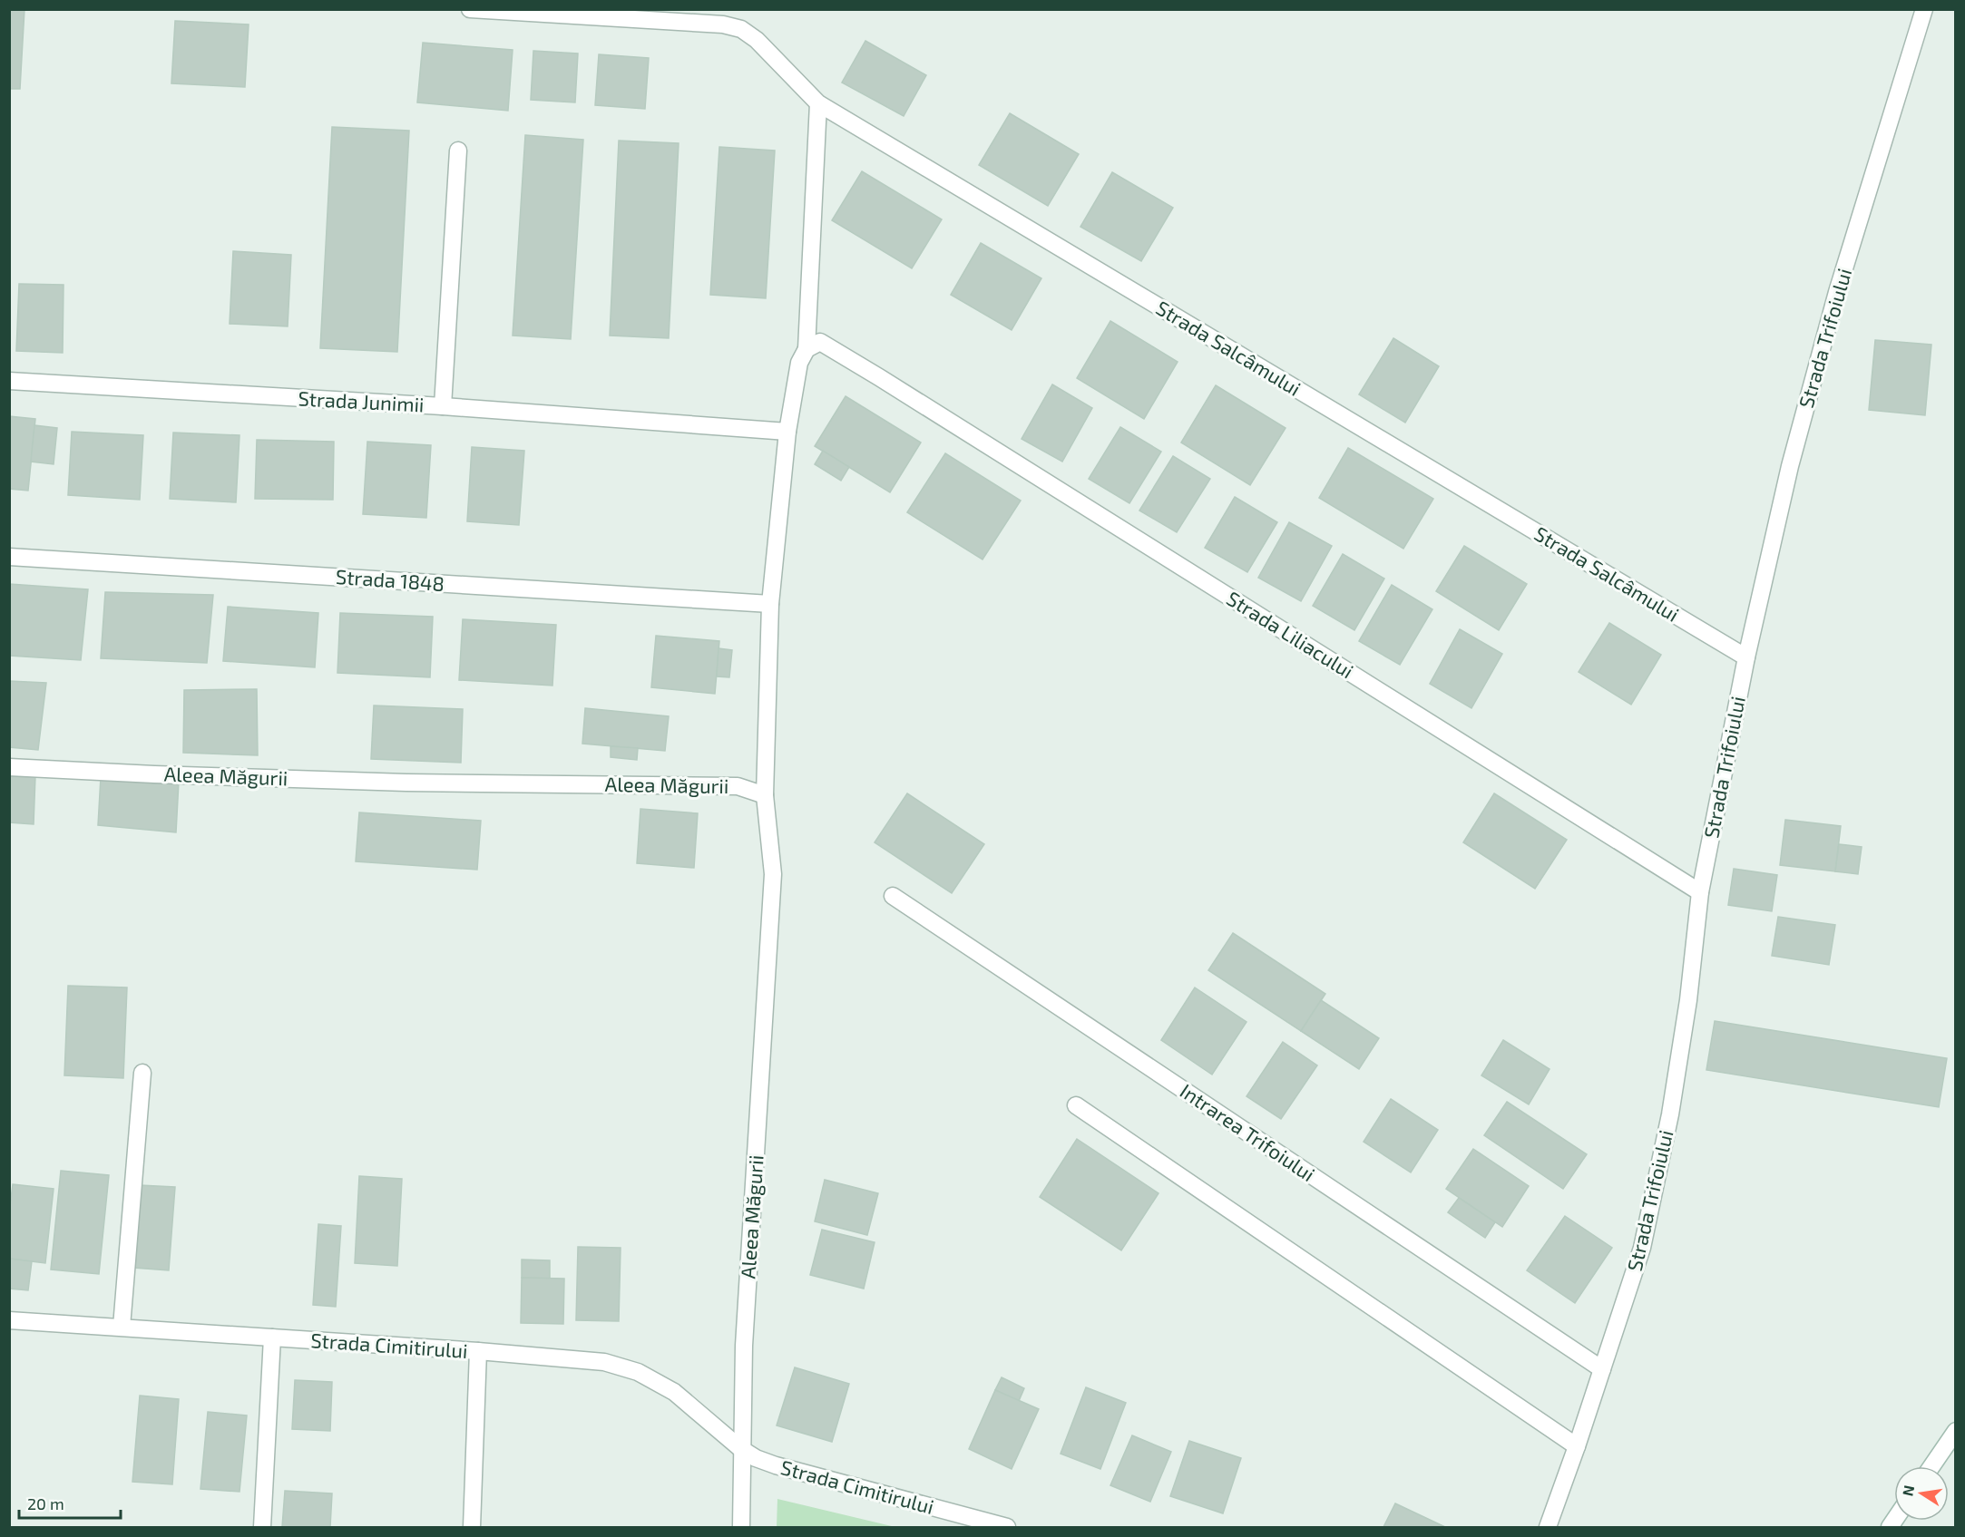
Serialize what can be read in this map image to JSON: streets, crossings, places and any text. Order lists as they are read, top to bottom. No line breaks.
{"streets":{"street":["Strada Trifoiului","Strada Salcâmului","Strada Junimii","Strada 1848","Strada Liliacului","Aleea Măgurii","Intrarea Trifoiului","Strada Cimitirului"]},"crossings":[["Strada Trifoiului","Strada Salcâmului"],["Strada Trifoiului","Strada Liliacului"],["Strada Trifoiului","Intrarea Trifoiului"],["Aleea Măgurii","Strada Cimitirului"]],"scale_bar":"20 m","north":"left"}
